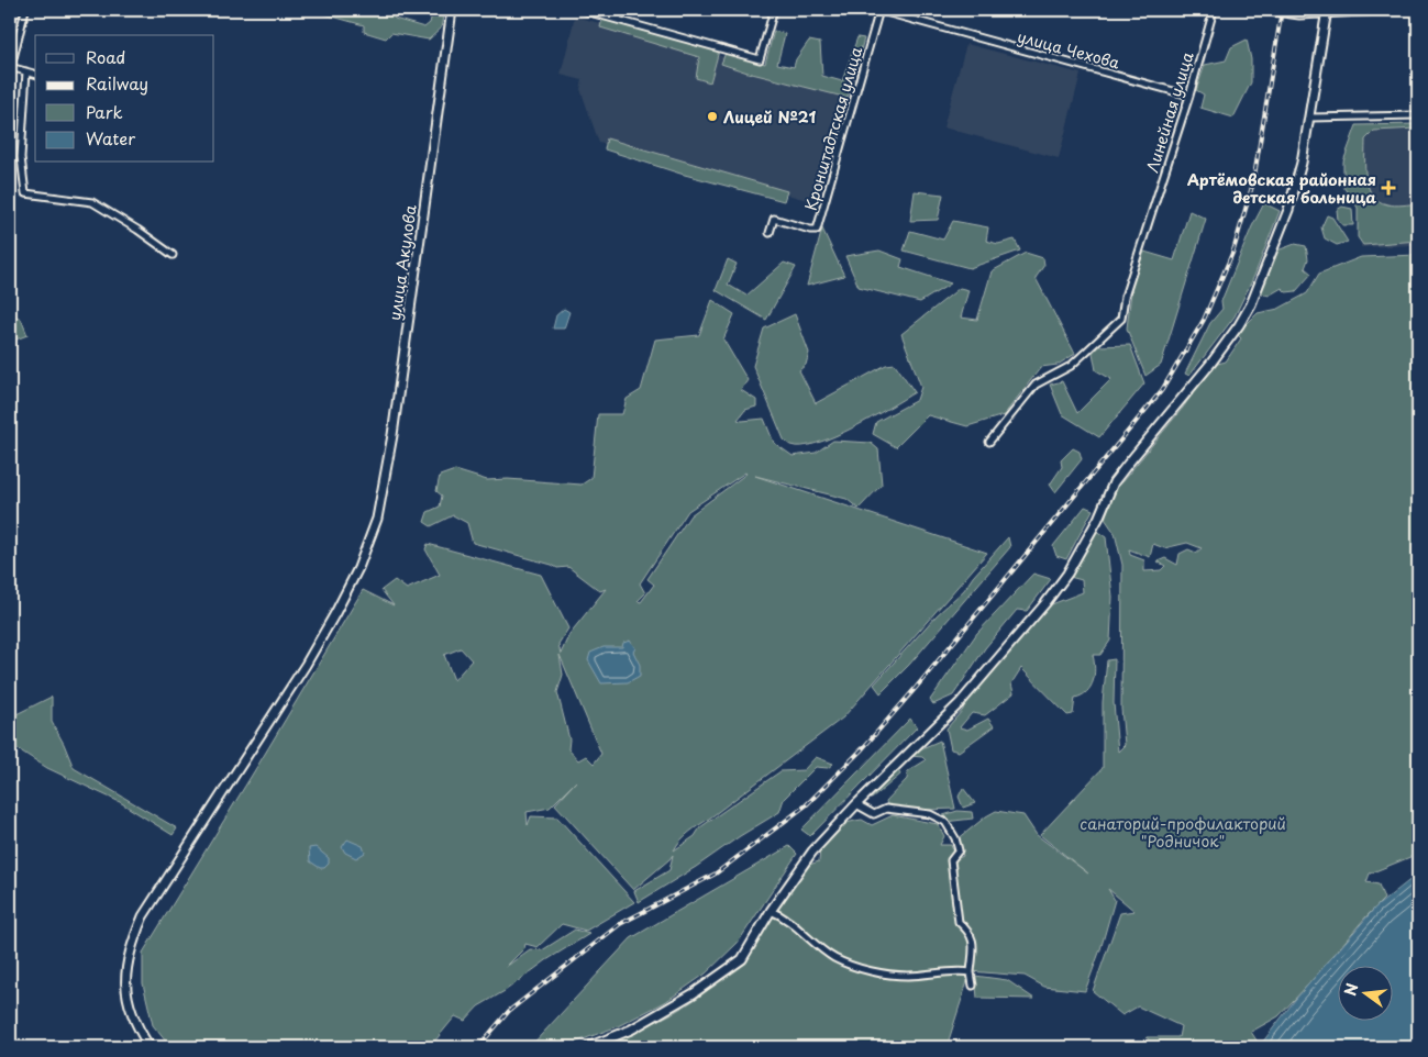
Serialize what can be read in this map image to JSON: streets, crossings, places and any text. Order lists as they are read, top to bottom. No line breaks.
{"streets":{"main road":["улица Акулова"],"street":["улица Чехова","Линейная улица","Кронштадтская улица"]},"crossings":[["улица Чехова","Линейная улица"],["улица Чехова","Кронштадтская улица"]],"parks":["санаторий-профилакторий \"Родничок\""],"places":{"other":["Лицей №21"],"health":["Артёмовская районная детская больница"]},"legend":["Road","Railway","Park","Water"],"north":"left"}
